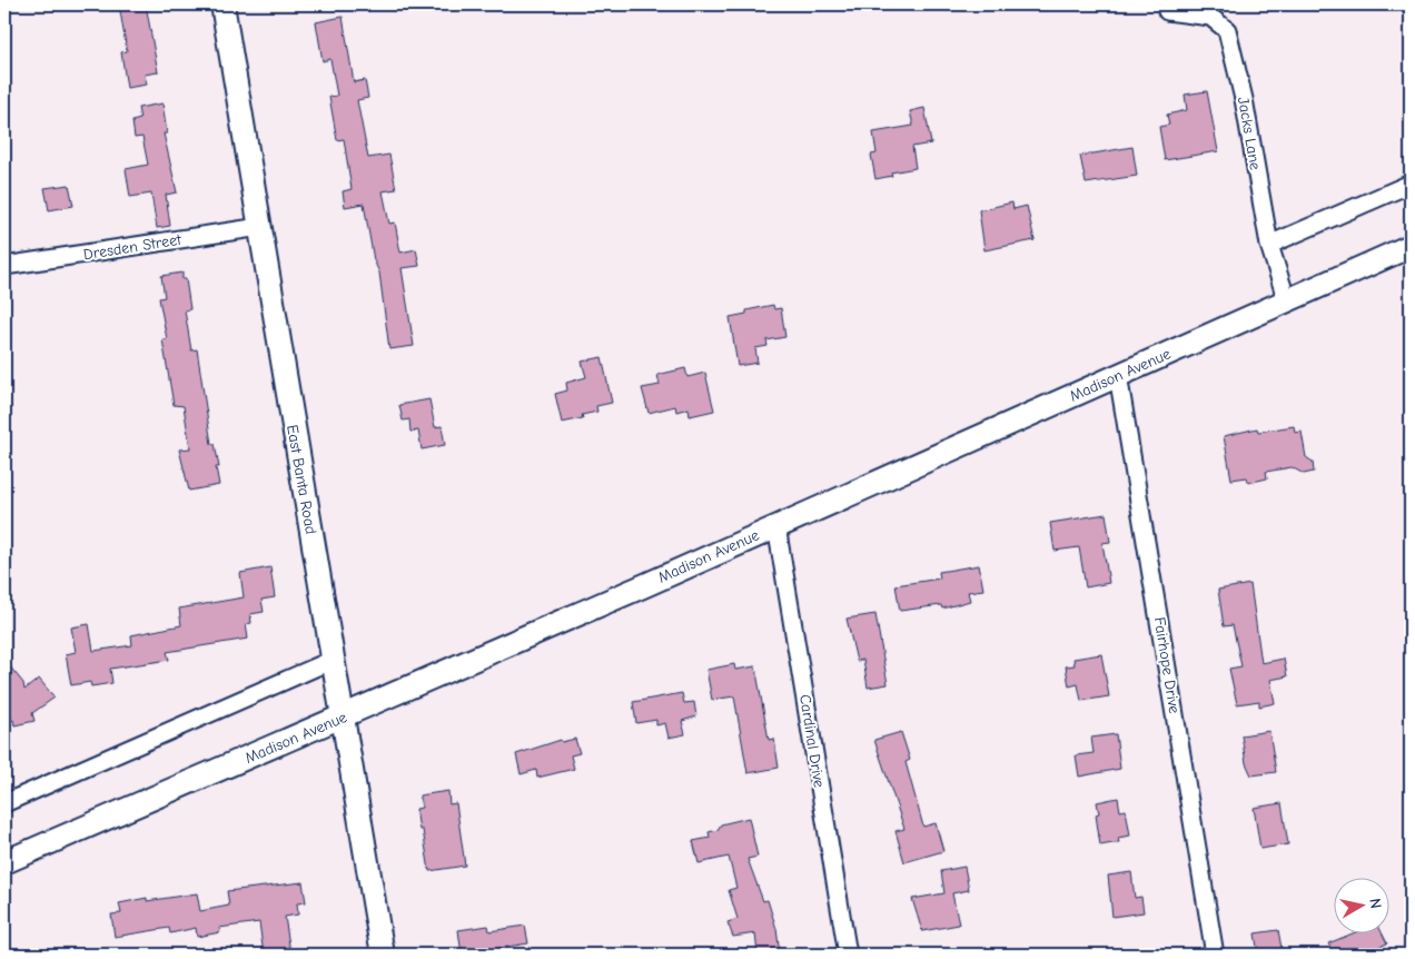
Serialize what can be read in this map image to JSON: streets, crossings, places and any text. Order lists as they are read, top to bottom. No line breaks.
{"streets":{"main road":["Madison Avenue","East Banta Road"],"street":["Jacks Lane","Dresden Street","Fairhope Drive","Cardinal Drive"]},"crossings":[["Jacks Lane","Madison Avenue"],["Dresden Street","East Banta Road"],["Madison Avenue","East Banta Road"],["Madison Avenue","Fairhope Drive"],["Madison Avenue","Cardinal Drive"]],"north":"right"}
